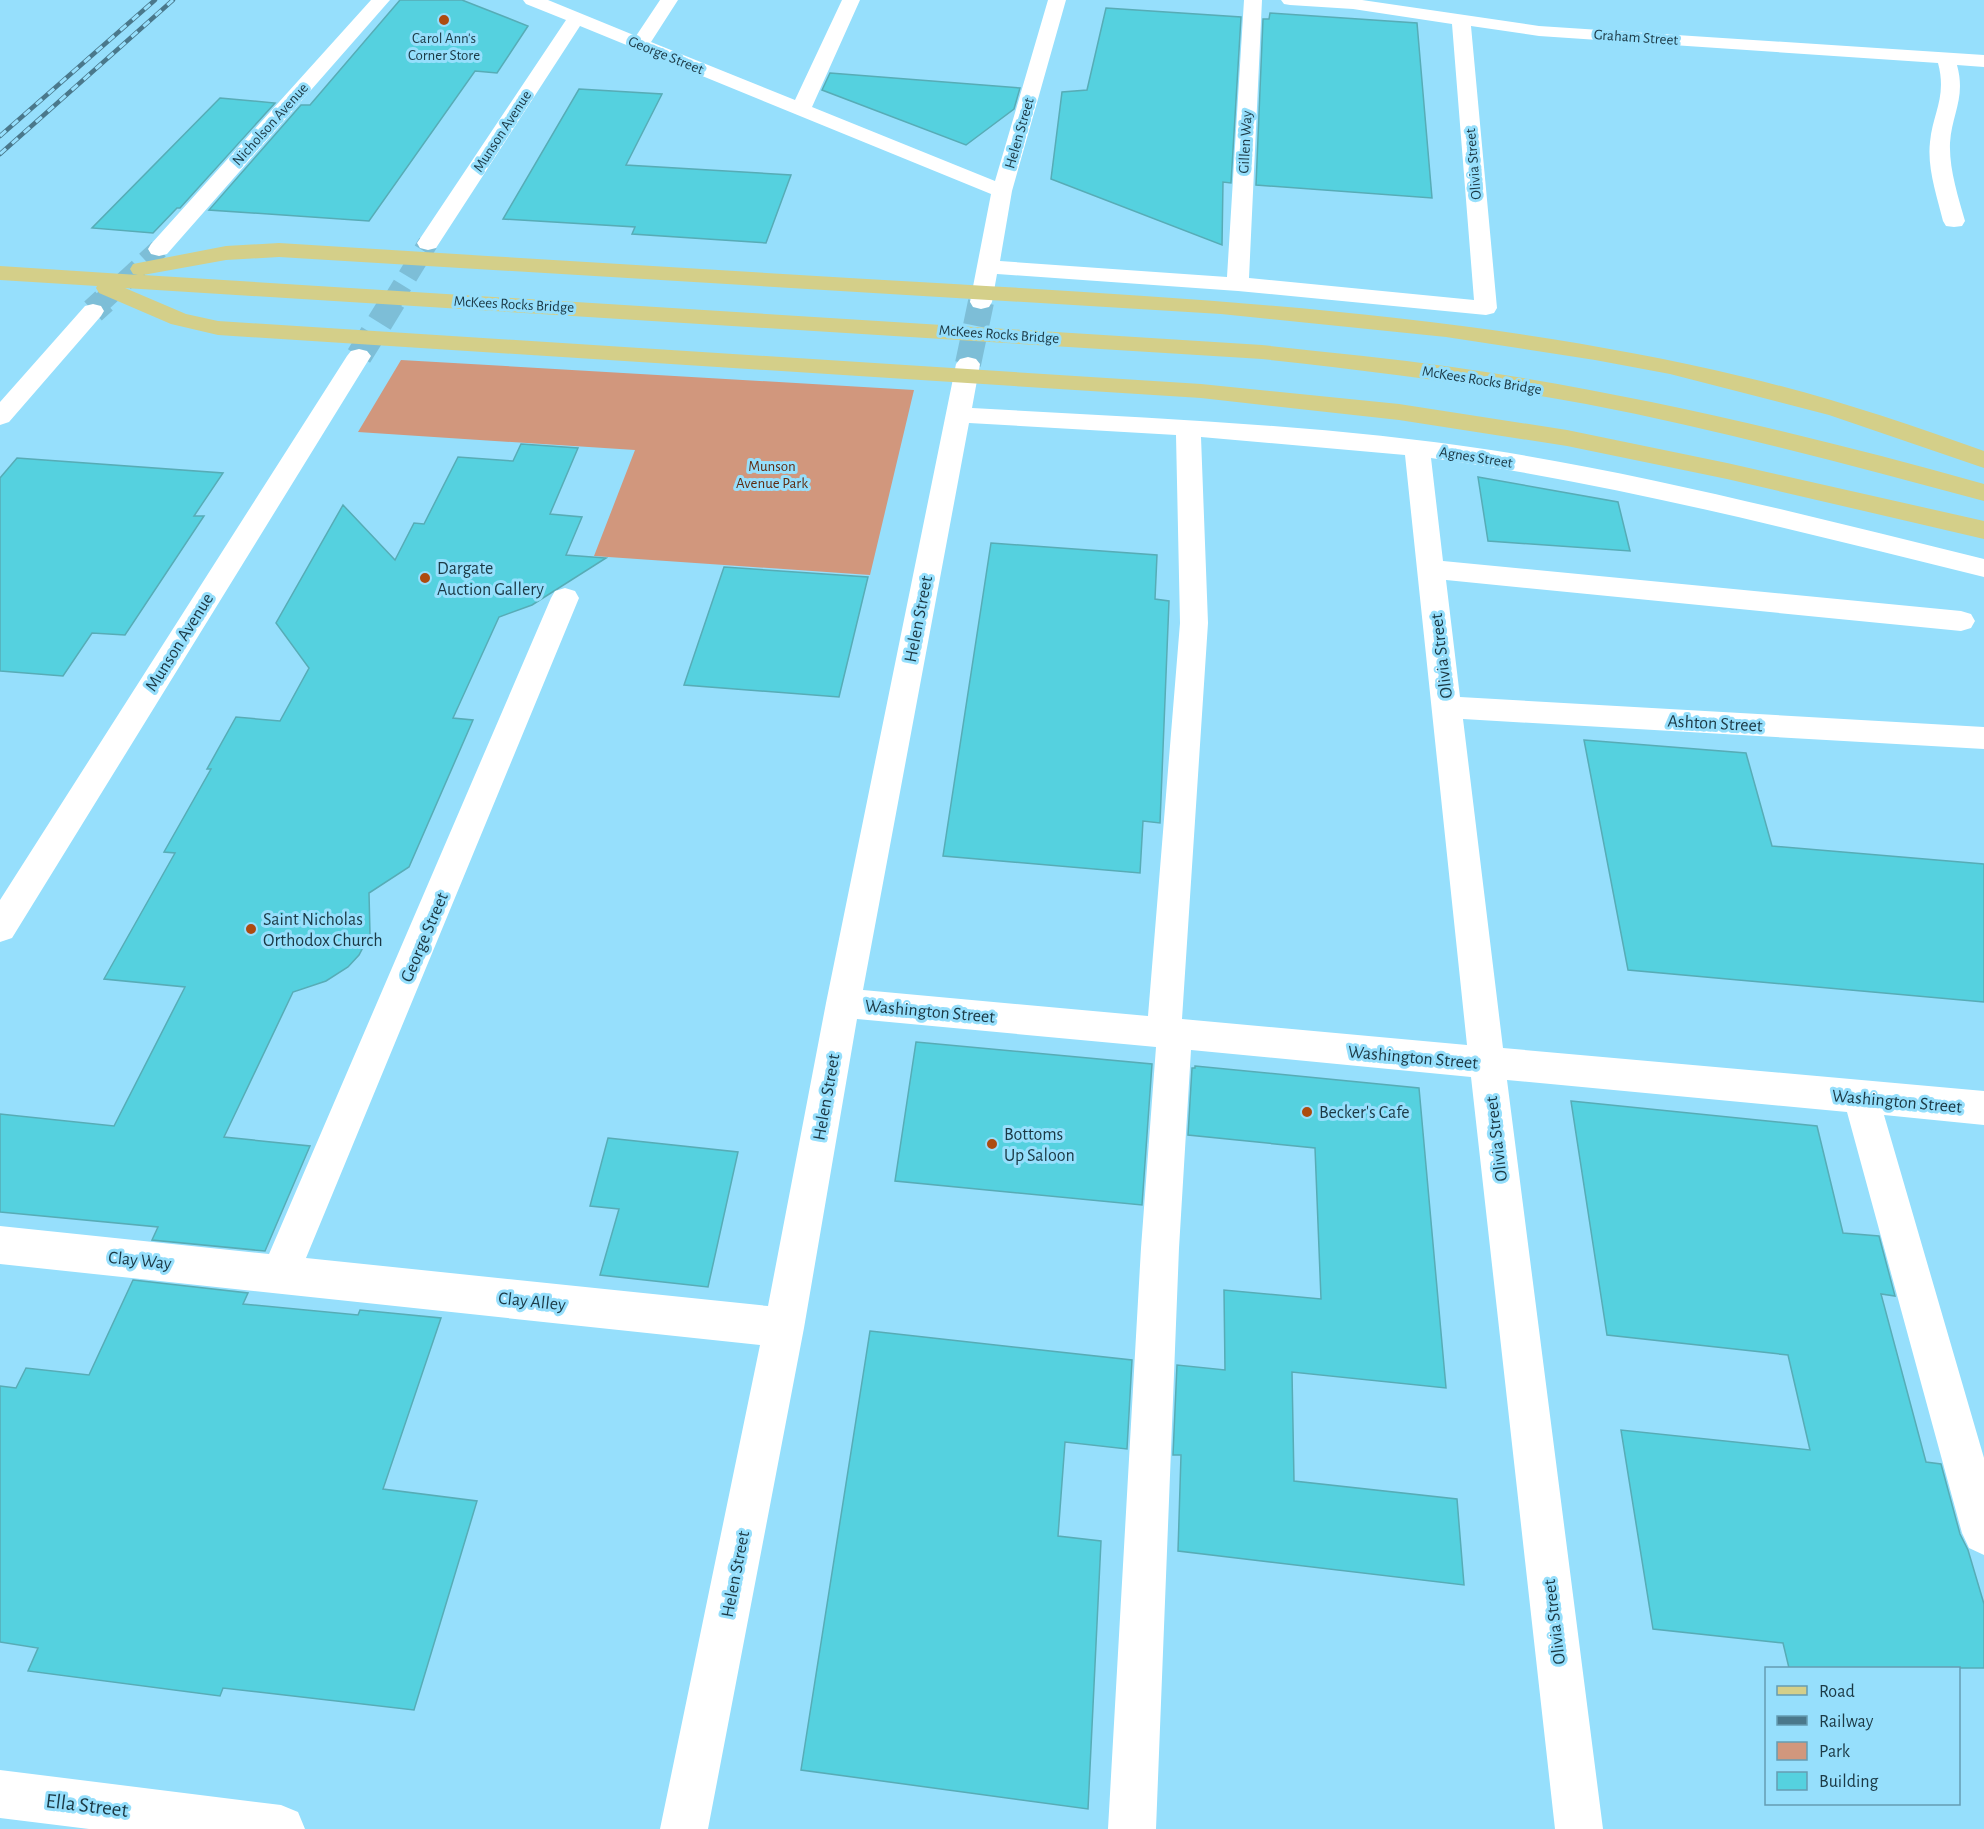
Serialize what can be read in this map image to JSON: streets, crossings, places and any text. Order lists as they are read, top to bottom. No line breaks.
{"streets":{"main road":["McKees Rocks Bridge"],"street":["Graham Street","George Street","Nicholson Avenue","Munson Avenue","Helen Street","Gillen Way","Olivia Street","Agnes Street","Ashton Street","Washington Street","Clay Way","Clay Alley","Ella Street"]},"crossings":[["Graham Street","Olivia Street"],["George Street","Munson Avenue"],["George Street","Helen Street"],["George Street","Clay Way"],["George Street","Clay Alley"],["Helen Street","Agnes Street"],["Helen Street","Washington Street"],["Helen Street","Clay Alley"],["Gillen Way","Olivia Street"],["Olivia Street","Agnes Street"],["Olivia Street","Ashton Street"],["Olivia Street","Washington Street"],["Clay Way","Clay Alley"]],"parks":["Munson Avenue Park"],"places":["Carol Ann's Corner Store","Dargate Auction Gallery","Saint Nicholas Orthodox Church","Becker's Cafe","Bottoms Up Saloon"],"legend":["Road","Railway","Park","Building"]}
